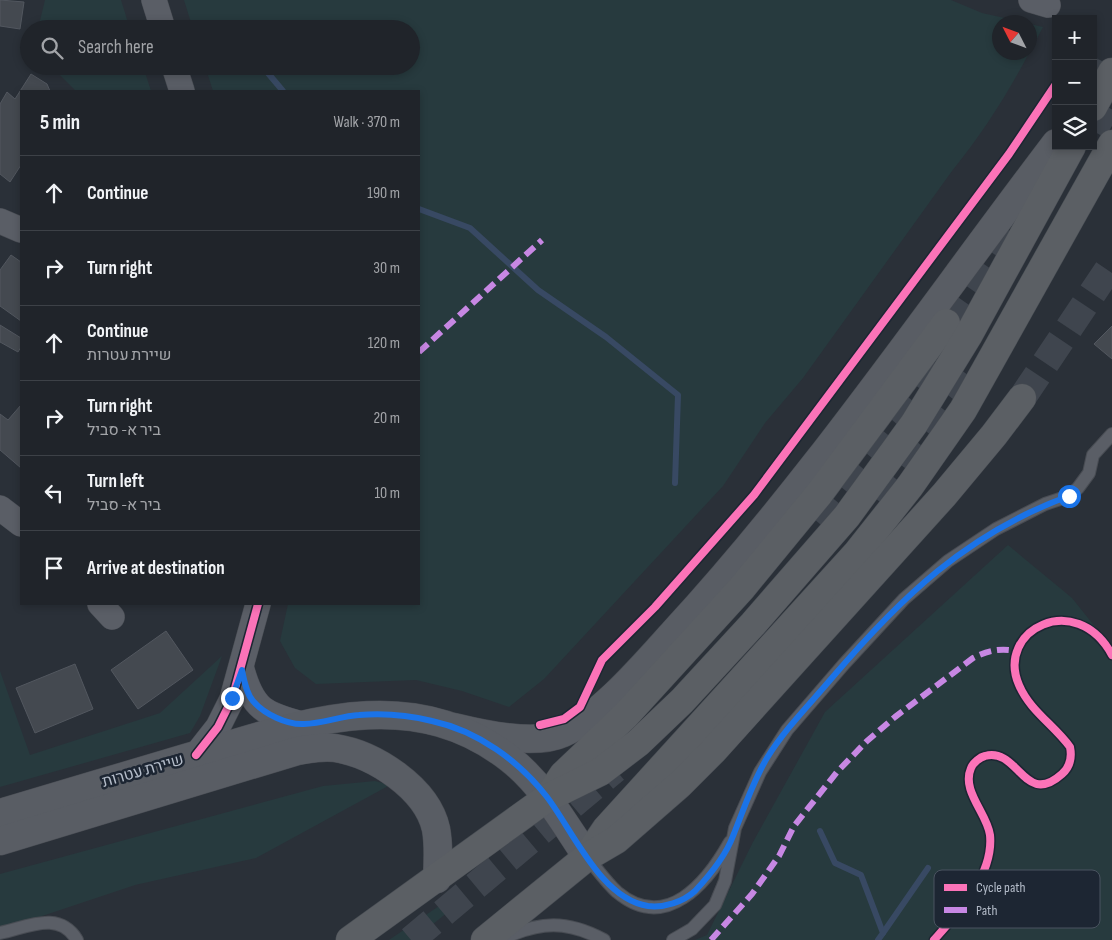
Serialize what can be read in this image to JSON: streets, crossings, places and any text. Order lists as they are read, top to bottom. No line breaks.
{"streets":{"main road":["שיירת עטרות"]},"legend":["Cycle path","Path"],"north":"top left","page":{"map_buttons":["+","−"],"search":"Search here","heading":["5 min","Walk · 370 m"],"list":[["Continue","190 m"],["Turn right","30 m"],["Continue","שיירת עטרות","120 m"],["Turn right","ביר א- סביל","20 m"],["Turn left","ביר א- סביל","10 m"],"Arrive at destination"]}}
